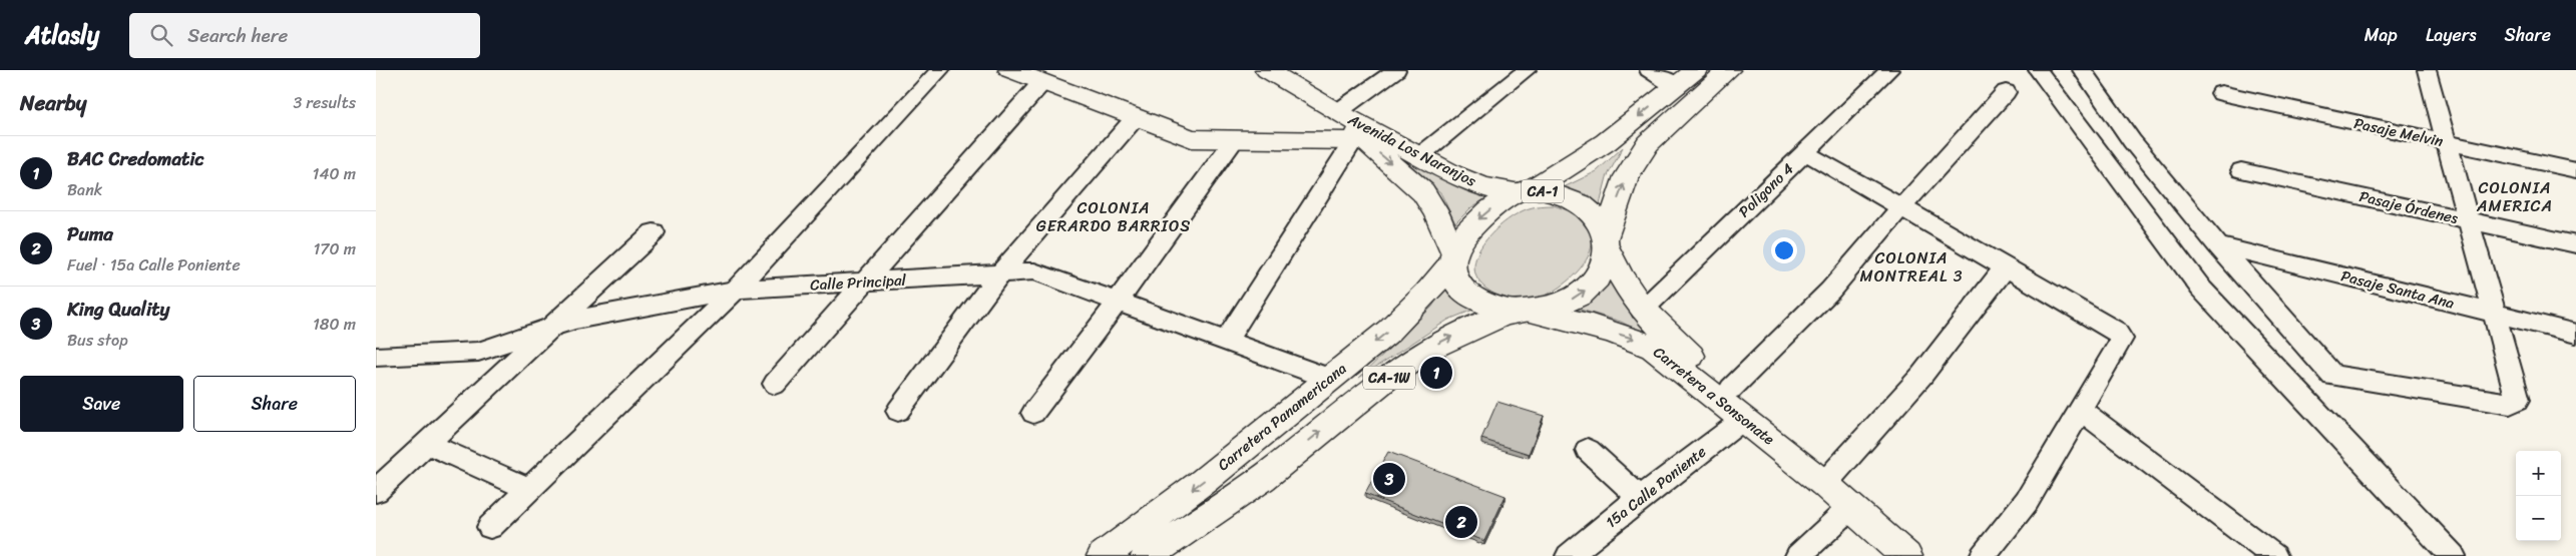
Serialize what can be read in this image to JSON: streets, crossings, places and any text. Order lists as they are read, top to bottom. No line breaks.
{"streets":{"main road":["Avenida Los Naranjos","CA-1","CA-1W","Carretera a Sonsonate","Carretera Panamericana"],"street":["Pasaje Melvin","Poligono 4","Pasaje Órdenes","Calle Principal","Pasaje Santa Ana","15a Calle Poniente"]},"crossings":[["Avenida Los Naranjos","CA-1"],["Avenida Los Naranjos","CA-1W"],["Avenida Los Naranjos","Carretera a Sonsonate"],["Avenida Los Naranjos","Carretera Panamericana"],["Poligono 4","Carretera a Sonsonate"],["CA-1","CA-1W"],["CA-1","Carretera a Sonsonate"],["CA-1","Carretera Panamericana"],["Calle Principal","Carretera Panamericana"],["CA-1W","Carretera a Sonsonate"],["CA-1W","Carretera Panamericana"],["Carretera a Sonsonate","Carretera Panamericana"],["Carretera a Sonsonate","15a Calle Poniente"]],"districts":["COLONIA AMERICA","COLONIA GERARDO BARRIOS","COLONIA MONTREAL 3"],"page":{"header":"Atlasly","search":"Search here","nav":["Map","Layers","Share"],"heading":["Nearby","3 results"],"list":[{"mark":"1","name":"BAC Credomatic","note":"Bank","value":"140 m"},{"mark":"2","name":"Puma","note":"Fuel · 15a Calle Poniente","value":"170 m"},{"mark":"3","name":"King Quality","note":"Bus stop","value":"180 m"}],"pins":["1","3","2"],"buttons":["Save","Share"],"map_buttons":["+","−"]}}
